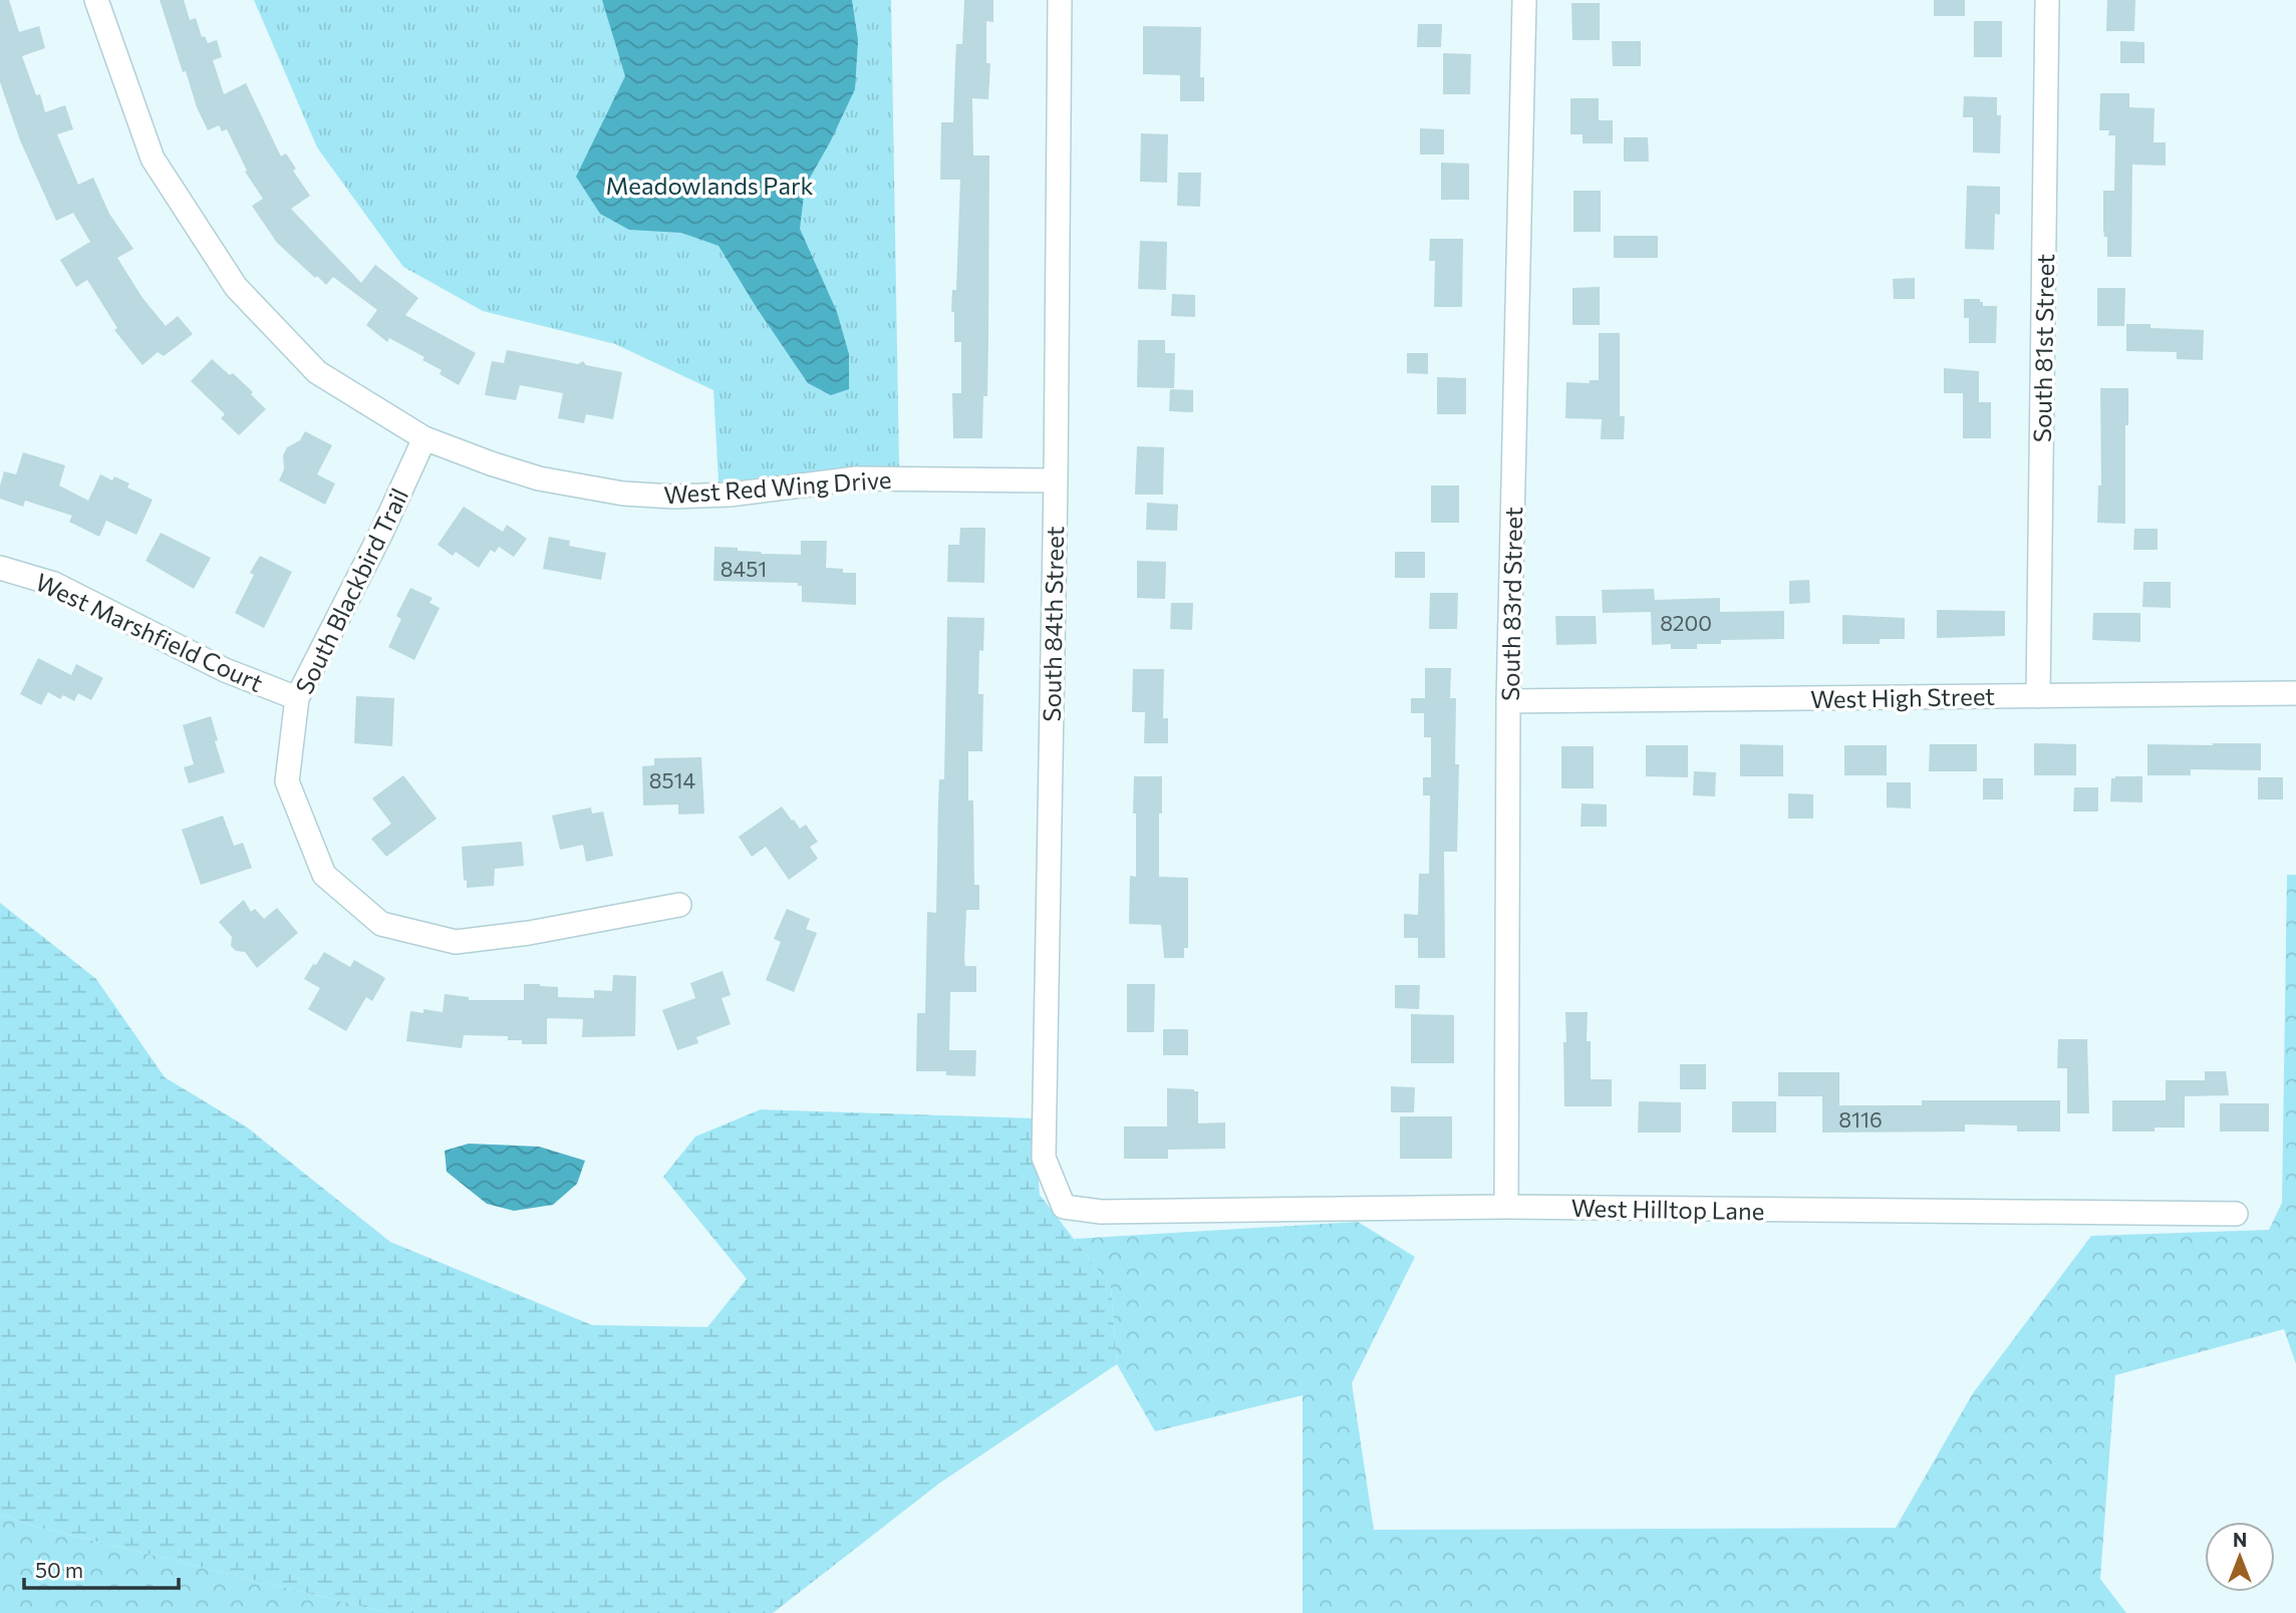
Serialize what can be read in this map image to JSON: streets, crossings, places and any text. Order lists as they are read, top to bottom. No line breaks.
{"streets":{"street":["South 81st Street","West Red Wing Drive","South Blackbird Trail","South 83rd Street","South 84th Street","West Marshfield Court","West High Street","West Hilltop Lane"]},"crossings":[["South 81st Street","West High Street"],["West Red Wing Drive","South Blackbird Trail"],["West Red Wing Drive","South 84th Street"],["South Blackbird Trail","West Marshfield Court"],["South 83rd Street","West High Street"],["South 83rd Street","West Hilltop Lane"],["South 84th Street","West Hilltop Lane"]],"parks":["Meadowlands Park"],"house_numbers":["8451","8200","8514","8116"],"scale_bar":"50 m","north":"top"}
